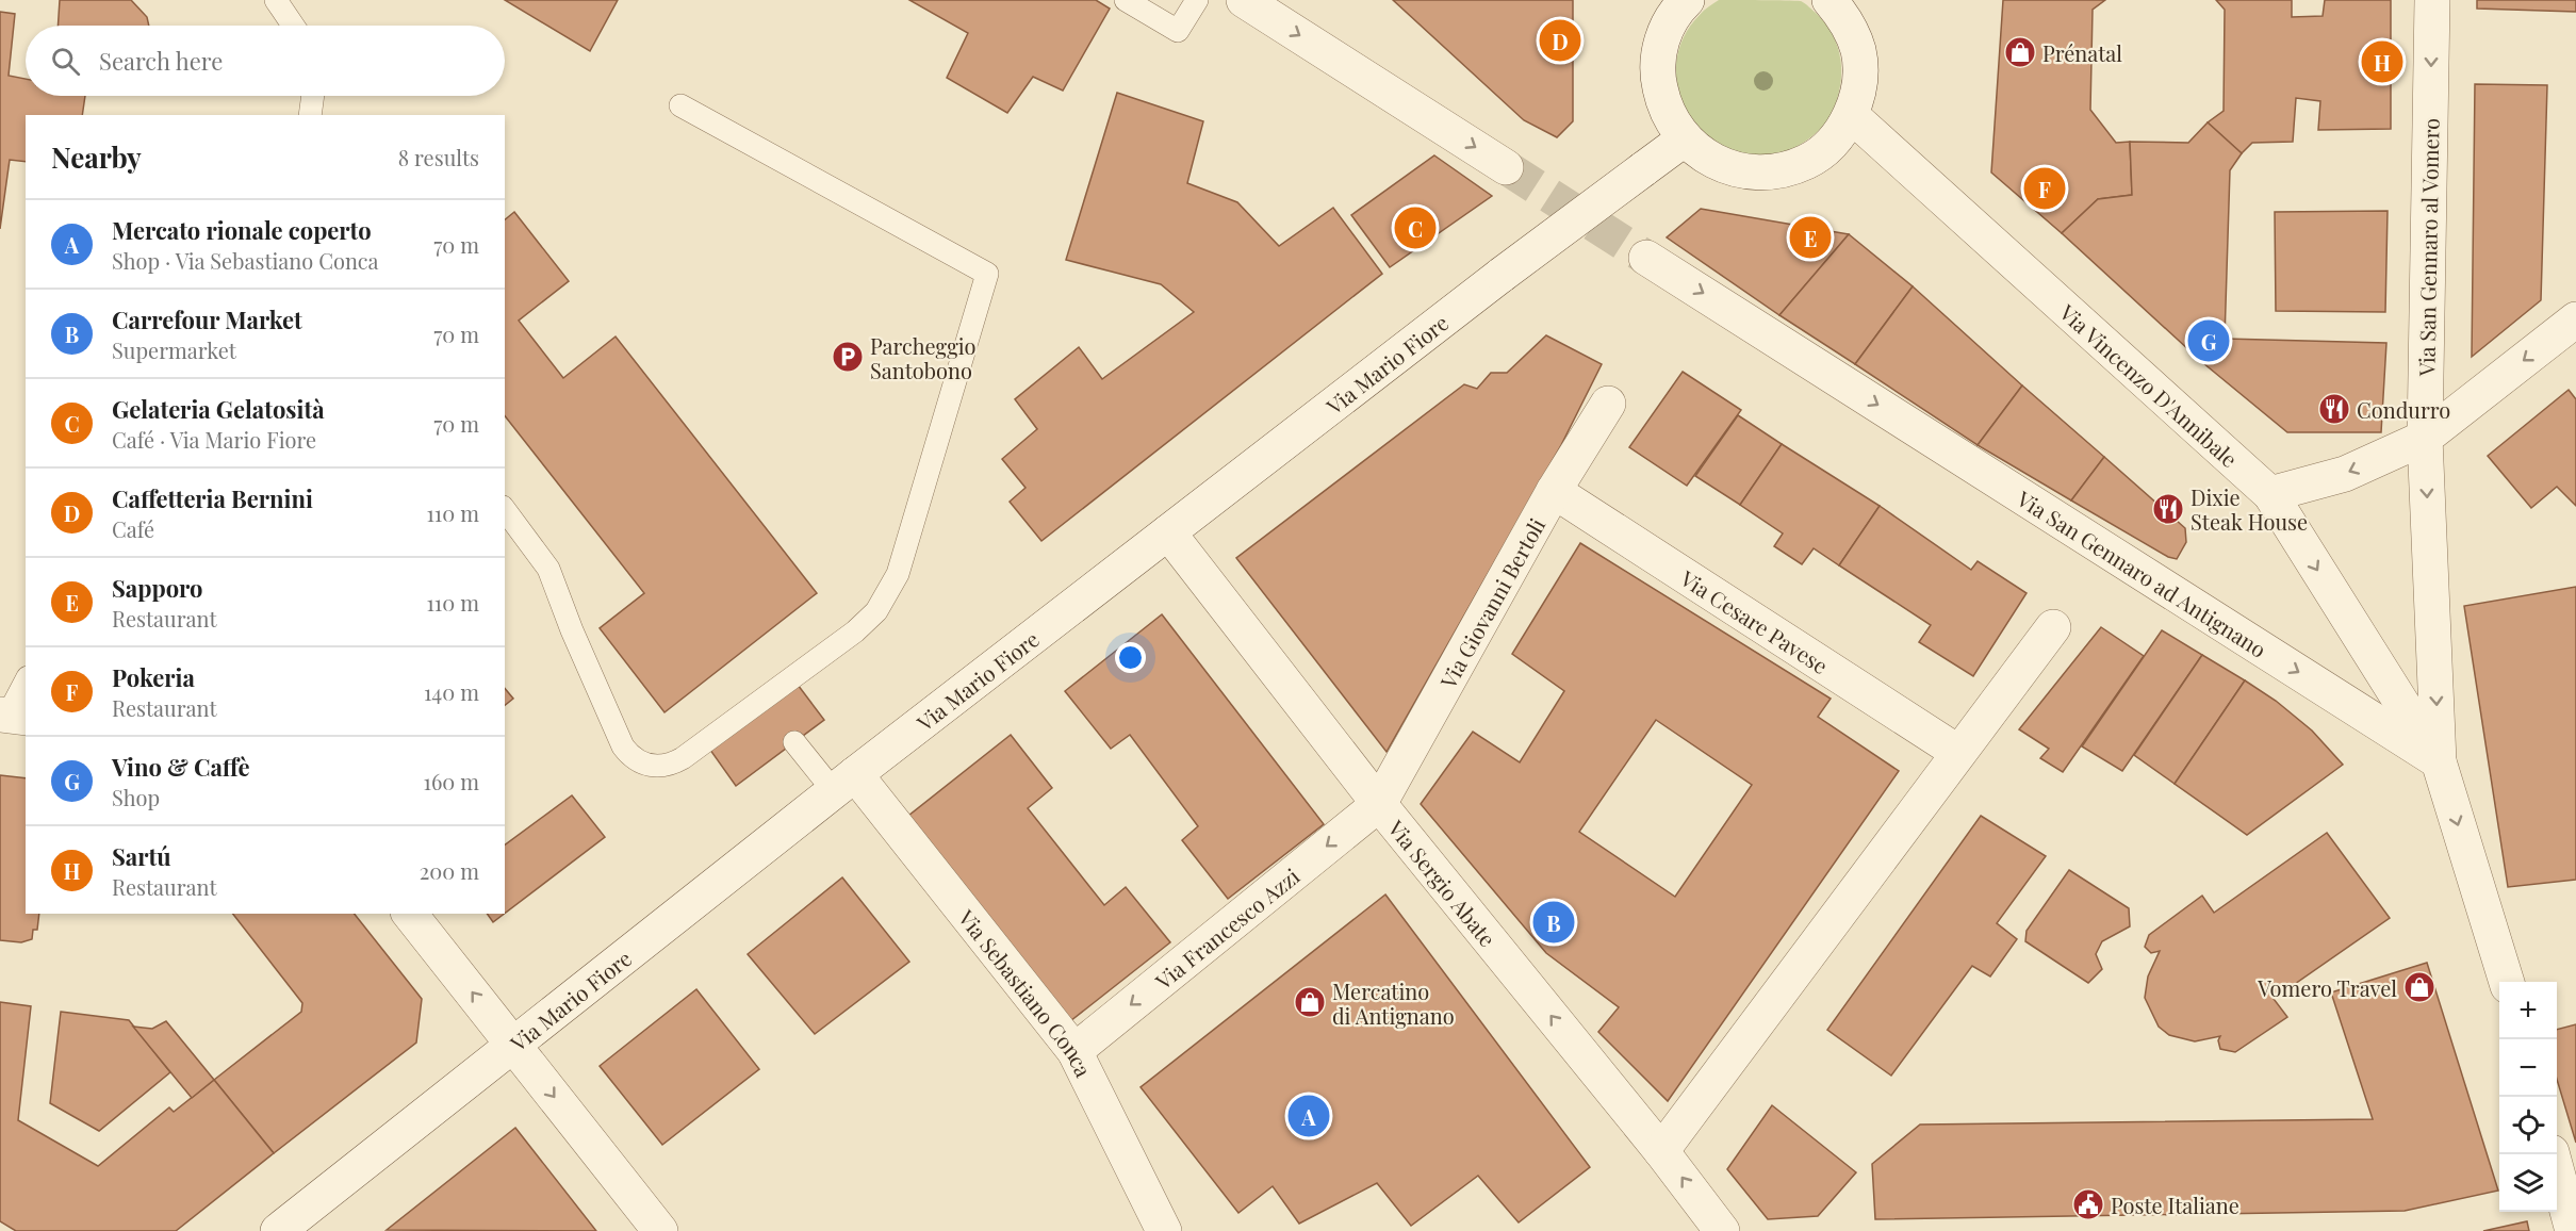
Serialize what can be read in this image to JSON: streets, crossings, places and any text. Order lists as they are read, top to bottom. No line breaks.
{"streets":{"street":["Via San Gennaro al Vomero","Via Mario Fiore","Via Vincenzo D'Annibale","Via San Gennaro ad Antignano","Via Giovanni Bertoli","Via Cesare Pavese","Via Sergio Abate","Via Francesco Azzi","Via Sebastiano Conca"]},"crossings":[["Via San Gennaro al Vomero","Via Vincenzo D'Annibale"],["Via San Gennaro al Vomero","Via San Gennaro ad Antignano"],["Via Mario Fiore","Via Sergio Abate"],["Via Mario Fiore","Via Sebastiano Conca"],["Via Vincenzo D'Annibale","Via San Gennaro ad Antignano"],["Via Giovanni Bertoli","Via Cesare Pavese"],["Via Giovanni Bertoli","Via Sergio Abate"],["Via Giovanni Bertoli","Via Francesco Azzi"],["Via Sergio Abate","Via Francesco Azzi"],["Via Francesco Azzi","Via Sebastiano Conca"]],"one_way":["Via San Gennaro al Vomero","Via Vincenzo D'Annibale","Via San Gennaro ad Antignano","Via Sergio Abate","Via Francesco Azzi"],"places":{"shop":["Prénatal","Vomero Travel","Mercatino di Antignano"],"parking":["Parcheggio Santobono"],"restaurant":["Condurro","Dixie Steak House"],"public building":["Poste Italiane"]},"page":{"pins":["D","H","F","C","E","G","B","A"],"search":"Search here","heading":["Nearby","8 results"],"list":[{"mark":"A","name":"Mercato rionale coperto","note":"Shop · Via Sebastiano Conca","value":"70 m"},{"mark":"B","name":"Carrefour Market","note":"Supermarket","value":"70 m"},{"mark":"C","name":"Gelateria Gelatosità","note":"Café · Via Mario Fiore","value":"70 m"},{"mark":"D","name":"Caffetteria Bernini","note":"Café","value":"110 m"},{"mark":"E","name":"Sapporo","note":"Restaurant","value":"110 m"},{"mark":"F","name":"Pokeria","note":"Restaurant","value":"140 m"},{"mark":"G","name":"Vino & Caffè","note":"Shop","value":"160 m"},{"mark":"H","name":"Sartú","note":"Restaurant","value":"200 m"}],"map_buttons":["+","−"]}}
